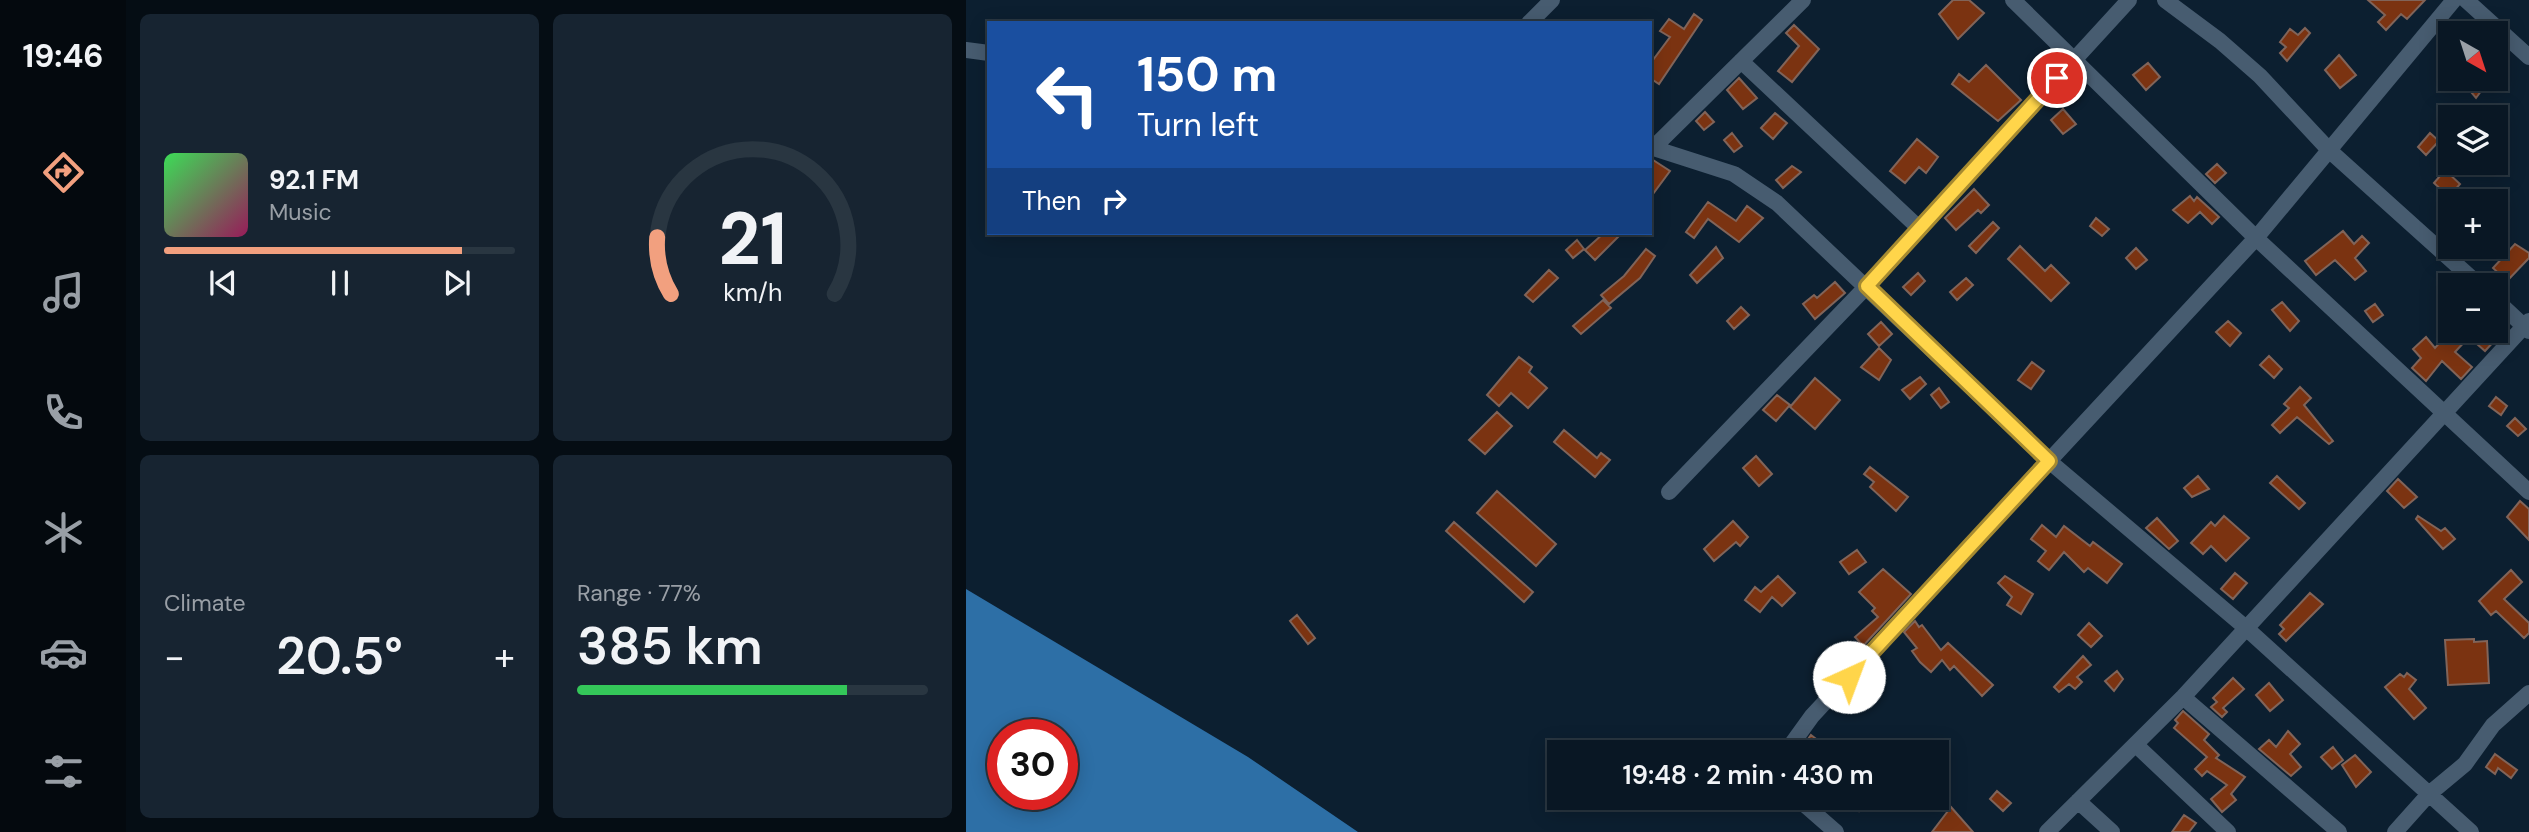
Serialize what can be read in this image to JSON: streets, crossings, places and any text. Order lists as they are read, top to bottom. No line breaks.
{"north":"bottom right","page":{"tabs":"19:46","map_buttons":["+","−"],"turn":["150 m","Turn left"],"song":["92.1 FM","Music"],"then":"Then","tile":["Climate",["Range · 77%","385 km"]],"heat":["−","20.5°","+"],"limit":"30","trip":"19:48 · 2 min · 430 m","gauge":["21","km/h"]}}
